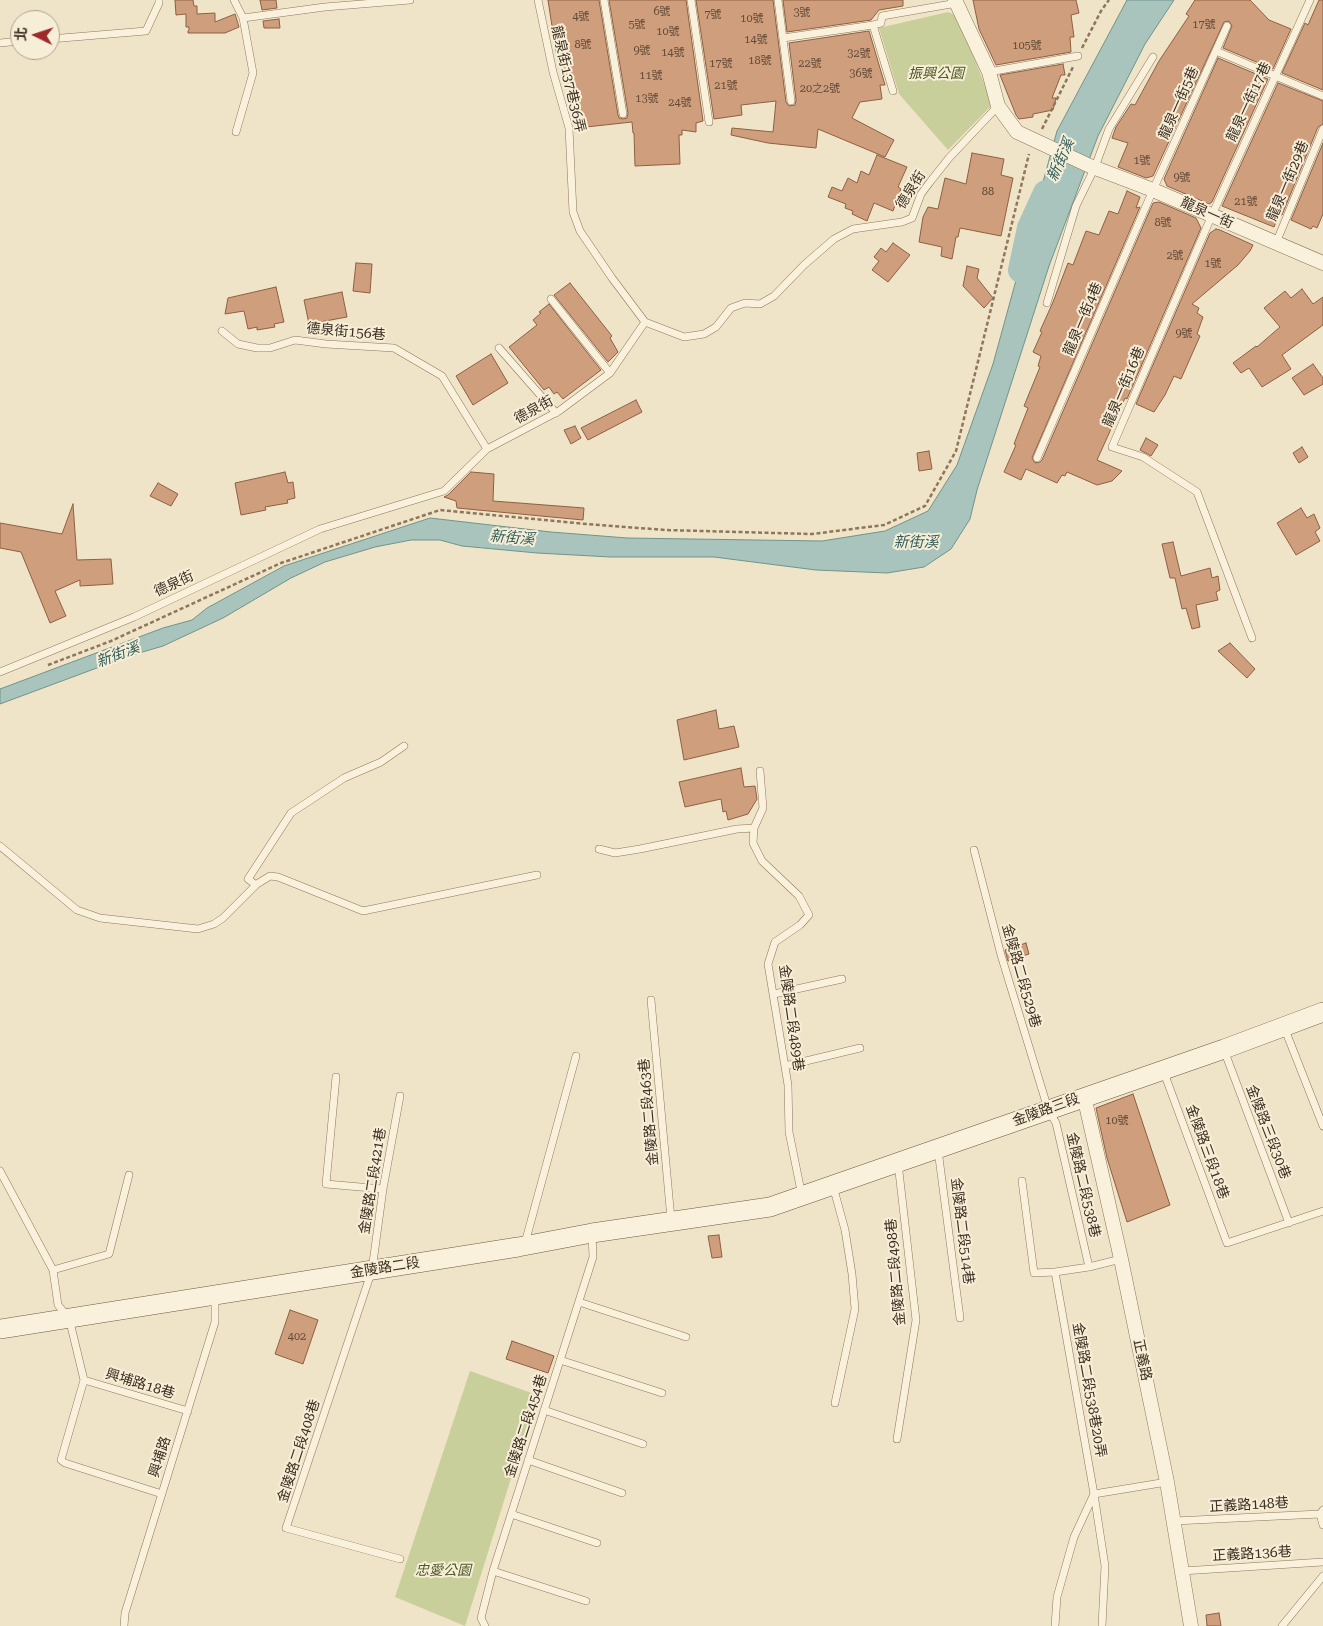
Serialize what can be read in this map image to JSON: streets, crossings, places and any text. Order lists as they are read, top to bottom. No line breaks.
{"streets":{"main road":["金陵路三段","金陵路二段"],"street":["龍泉一街","正義路"],"lane":["龍泉街137巷36弄","龍泉一街17巷","龍泉一街5巷","龍泉一街29巷","德泉街","龍泉一街4巷","德泉街156巷","龍泉一街16巷","金陵路二段529巷","金陵路二段489巷","金陵路二段463巷","金陵路三段30巷","金陵路三段18巷","金陵路二段421巷","金陵路二段538巷","金陵路二段514巷","金陵路二段498巷","興埔路18巷","金陵路二段538巷20弄","金陵路二段454巷","金陵路二段408巷","興埔路","正義路148巷","正義路136巷"]},"crossings":[["龍泉街137巷36弄","德泉街"],["龍泉一街17巷","龍泉一街"],["龍泉一街17巷","龍泉一街16巷"],["龍泉一街5巷","龍泉一街"],["龍泉一街5巷","龍泉一街4巷"],["龍泉一街29巷","龍泉一街"],["德泉街","龍泉一街"],["德泉街","德泉街156巷"],["龍泉一街","龍泉一街4巷"],["龍泉一街","龍泉一街16巷"],["金陵路二段529巷","金陵路三段"],["金陵路二段529巷","金陵路二段538巷"],["金陵路二段489巷","金陵路三段"],["金陵路三段","金陵路三段30巷"],["金陵路三段","金陵路三段18巷"],["金陵路三段","金陵路二段538巷"],["金陵路三段","金陵路二段514巷"],["金陵路三段","金陵路二段"],["金陵路三段","金陵路二段498巷"],["金陵路三段","正義路"],["金陵路二段463巷","金陵路二段"],["金陵路三段30巷","金陵路三段18巷"],["金陵路二段421巷","金陵路二段"],["金陵路二段421巷","金陵路二段408巷"],["金陵路二段","金陵路二段454巷"],["金陵路二段","金陵路二段408巷"],["金陵路二段","興埔路"],["正義路","正義路148巷"],["正義路","正義路136巷"],["興埔路18巷","興埔路"]],"water":["新街溪"],"parks":["振興公園","忠愛公園"],"house_numbers":["6號","3號","7號","4號","10號","5號","17號","10號","14號","8號","105號","9號","14號","32號","18號","17號","22號","36號","11號","21號","20之2號","13號","24號","1號","9號","88","21號","8號","2號","1號","9號","10號","402"],"north":"left"}
